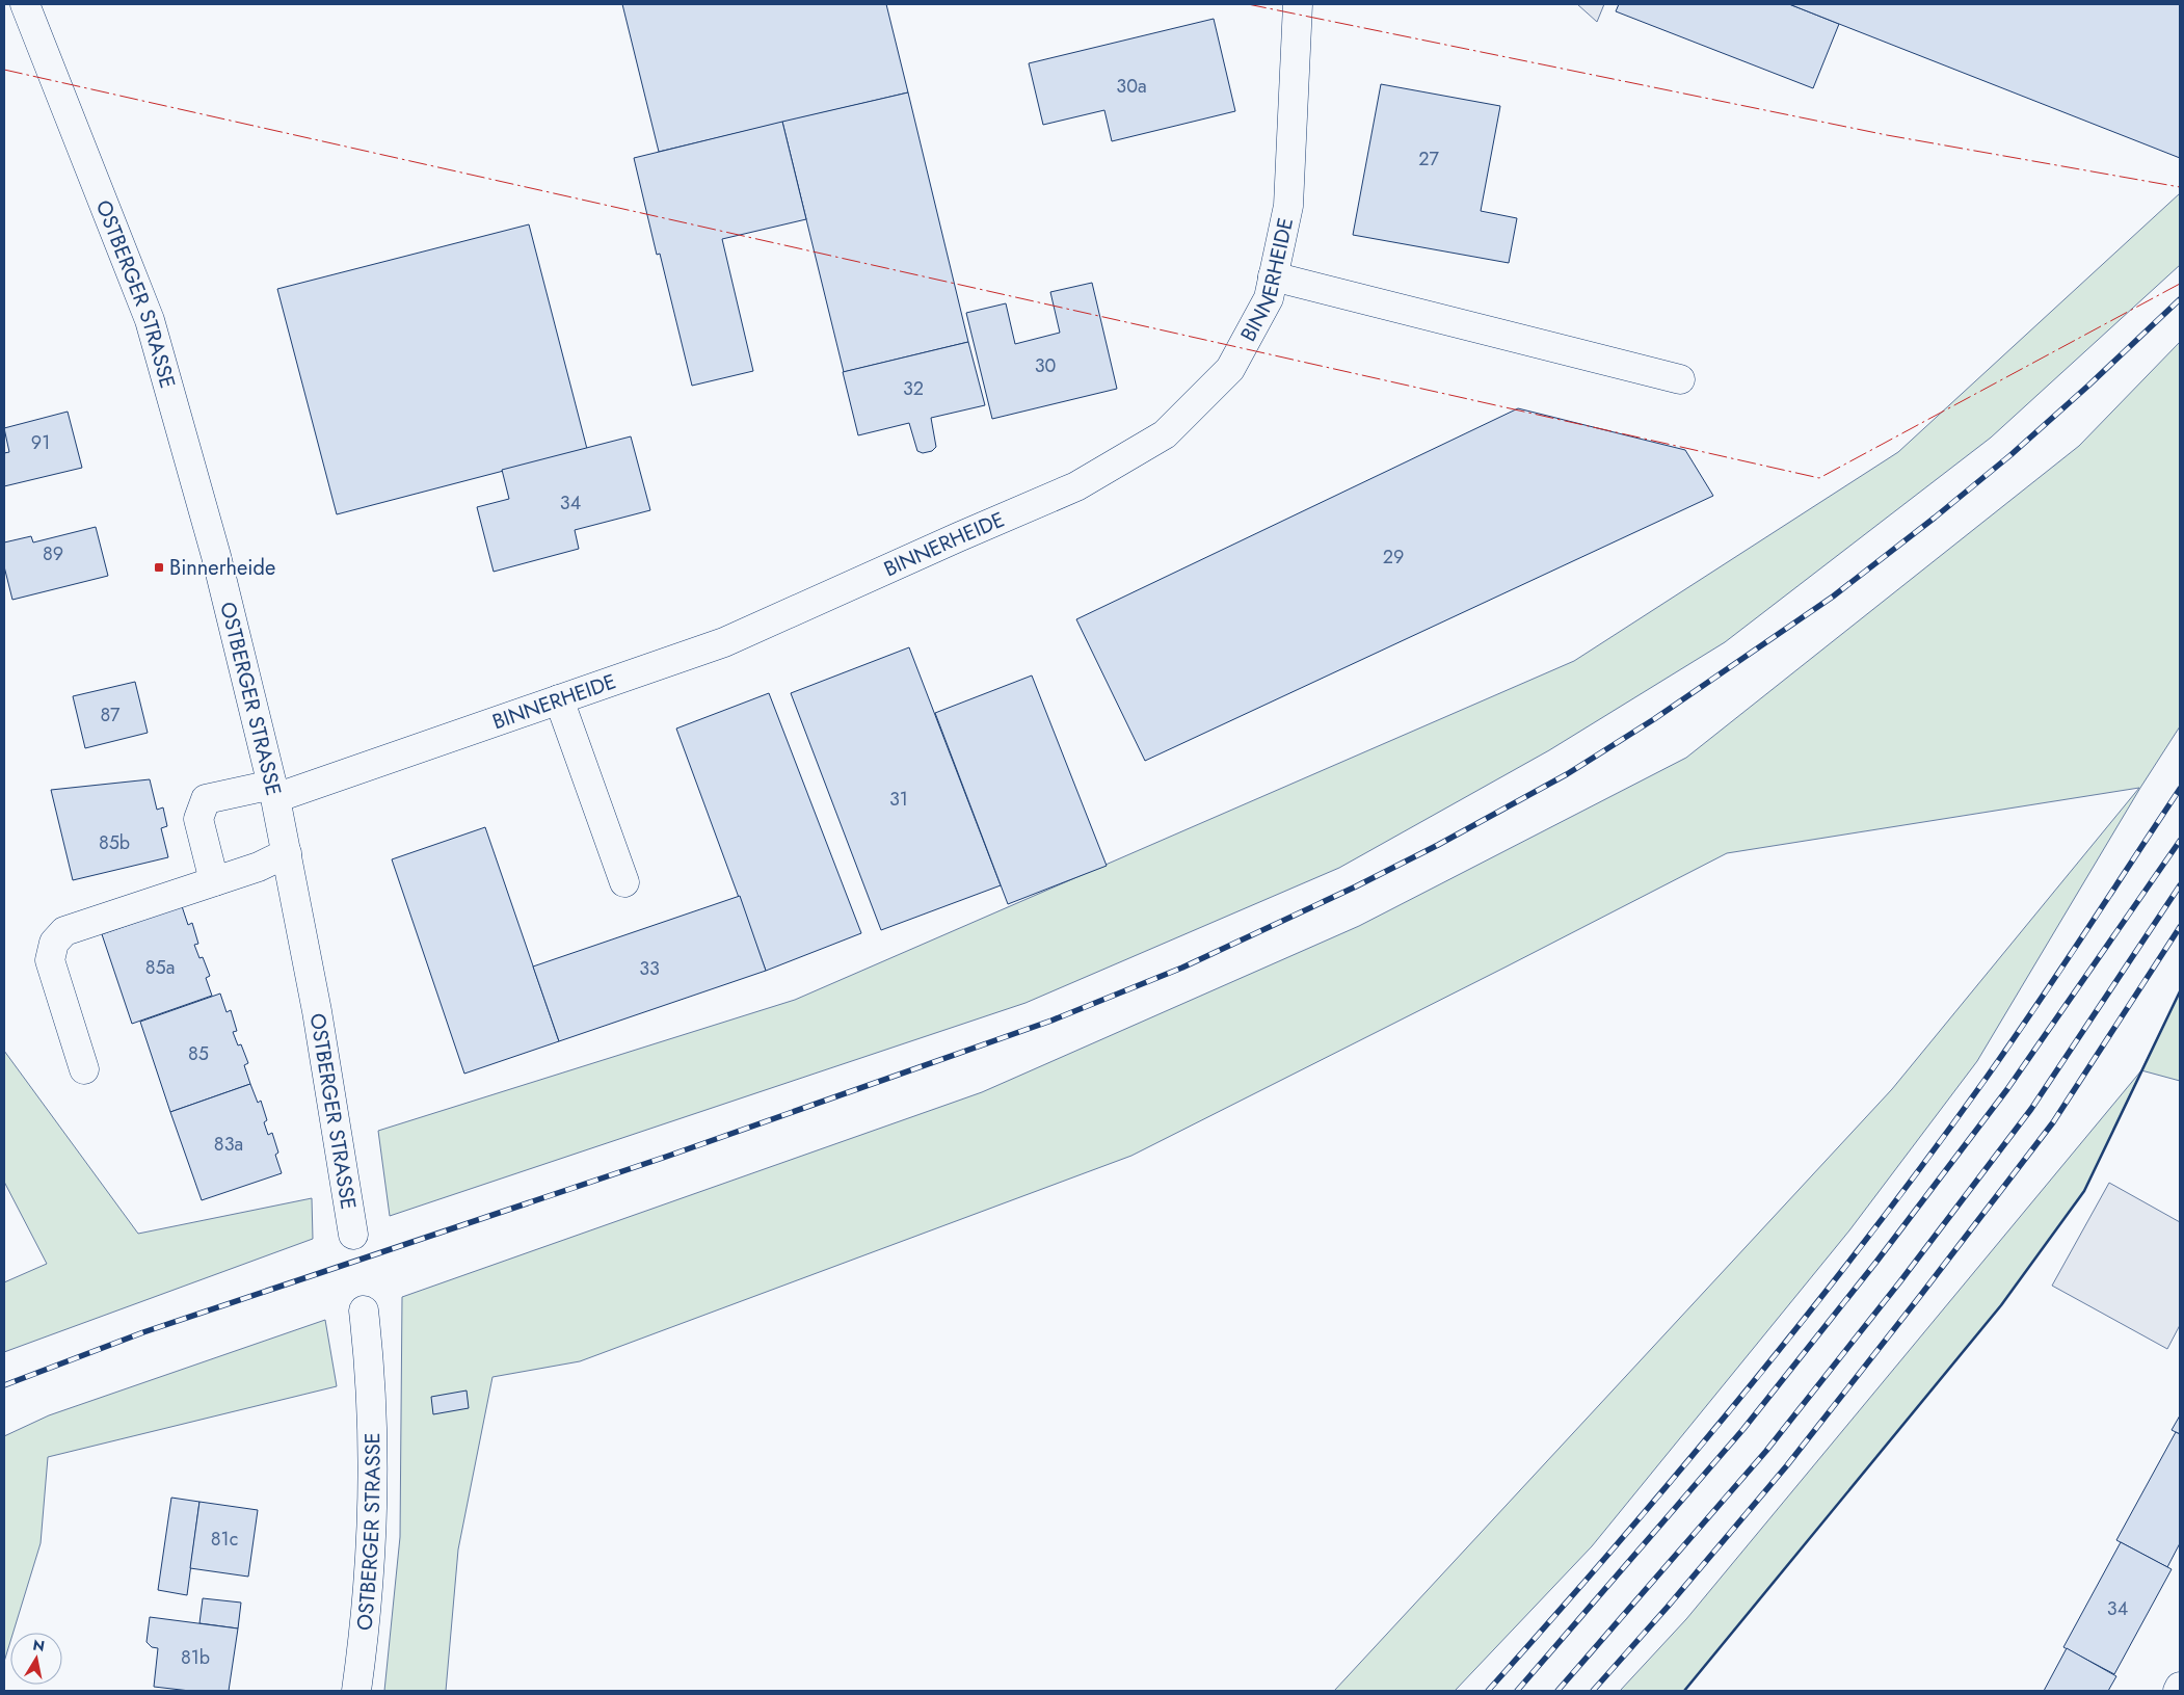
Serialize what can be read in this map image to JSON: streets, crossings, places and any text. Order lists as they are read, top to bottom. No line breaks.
{"streets":{"street":["BINNERHEIDE","OSTBERGER STRASSE"]},"crossings":[["BINNERHEIDE","OSTBERGER STRASSE"]],"places":{"transit":["Binnerheide"]},"house_numbers":["30a","27","30","32","91","34","89","29","87","31","85b","85a","33","85","83a","81c","34","81b"],"north":"top"}
